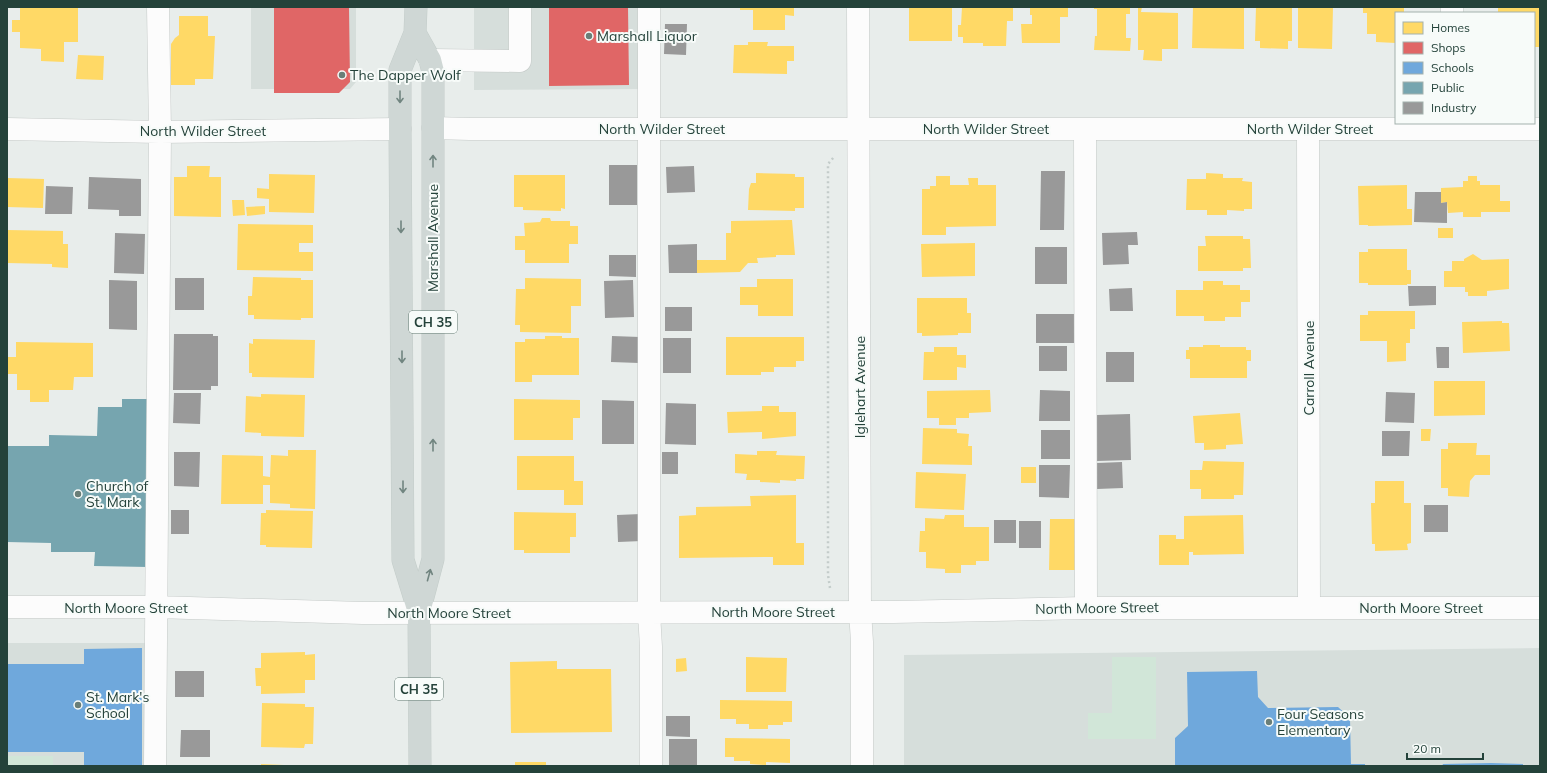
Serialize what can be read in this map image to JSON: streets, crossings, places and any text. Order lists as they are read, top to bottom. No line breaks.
{"streets":{"main road":["Marshall Avenue","CH 35"],"street":["North Wilder Street","Carroll Avenue","Iglehart Avenue","North Moore Street"]},"crossings":[["North Wilder Street","Marshall Avenue"],["North Wilder Street","Carroll Avenue"],["North Wilder Street","Iglehart Avenue"],["Marshall Avenue","North Moore Street"],["Carroll Avenue","North Moore Street"],["Iglehart Avenue","North Moore Street"]],"places":["Marshall Liquor","The Dapper Wolf","Church of St. Mark","St. Mark's School","Four Seasons Elementary"],"legend":["Homes","Shops","Schools","Public","Industry"],"scale_bar":"20 m"}
